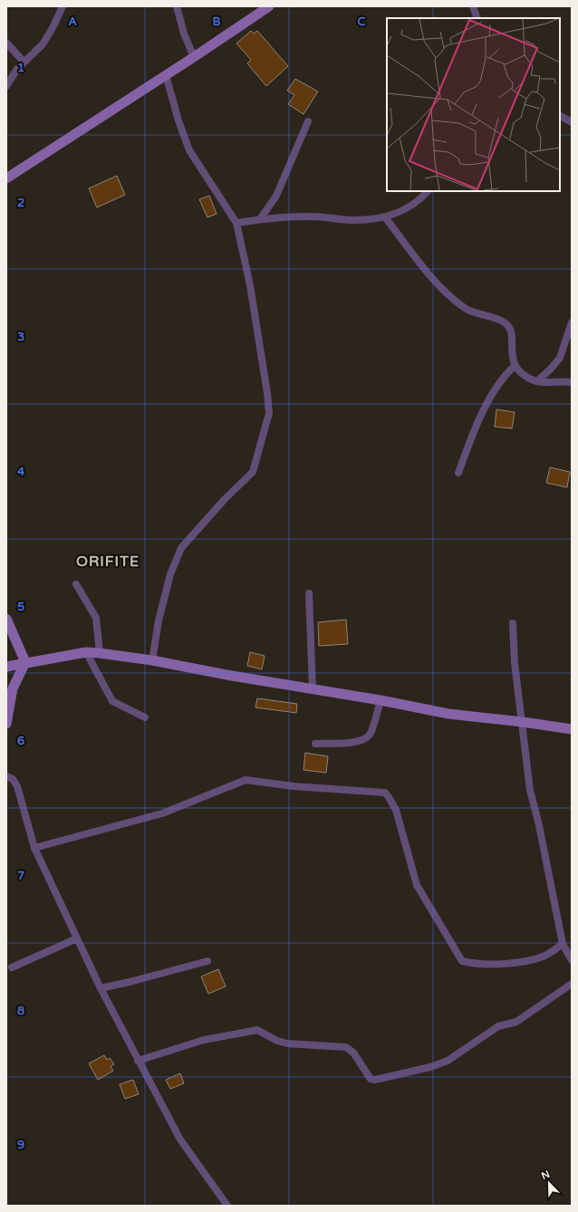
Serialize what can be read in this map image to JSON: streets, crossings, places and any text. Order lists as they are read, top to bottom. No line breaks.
{"districts":["ORIFITE"],"north":"top left","grid":{"columns":["A","B","C"],"rows":["1","2","3","4","5","6","7","8","9"]}}
